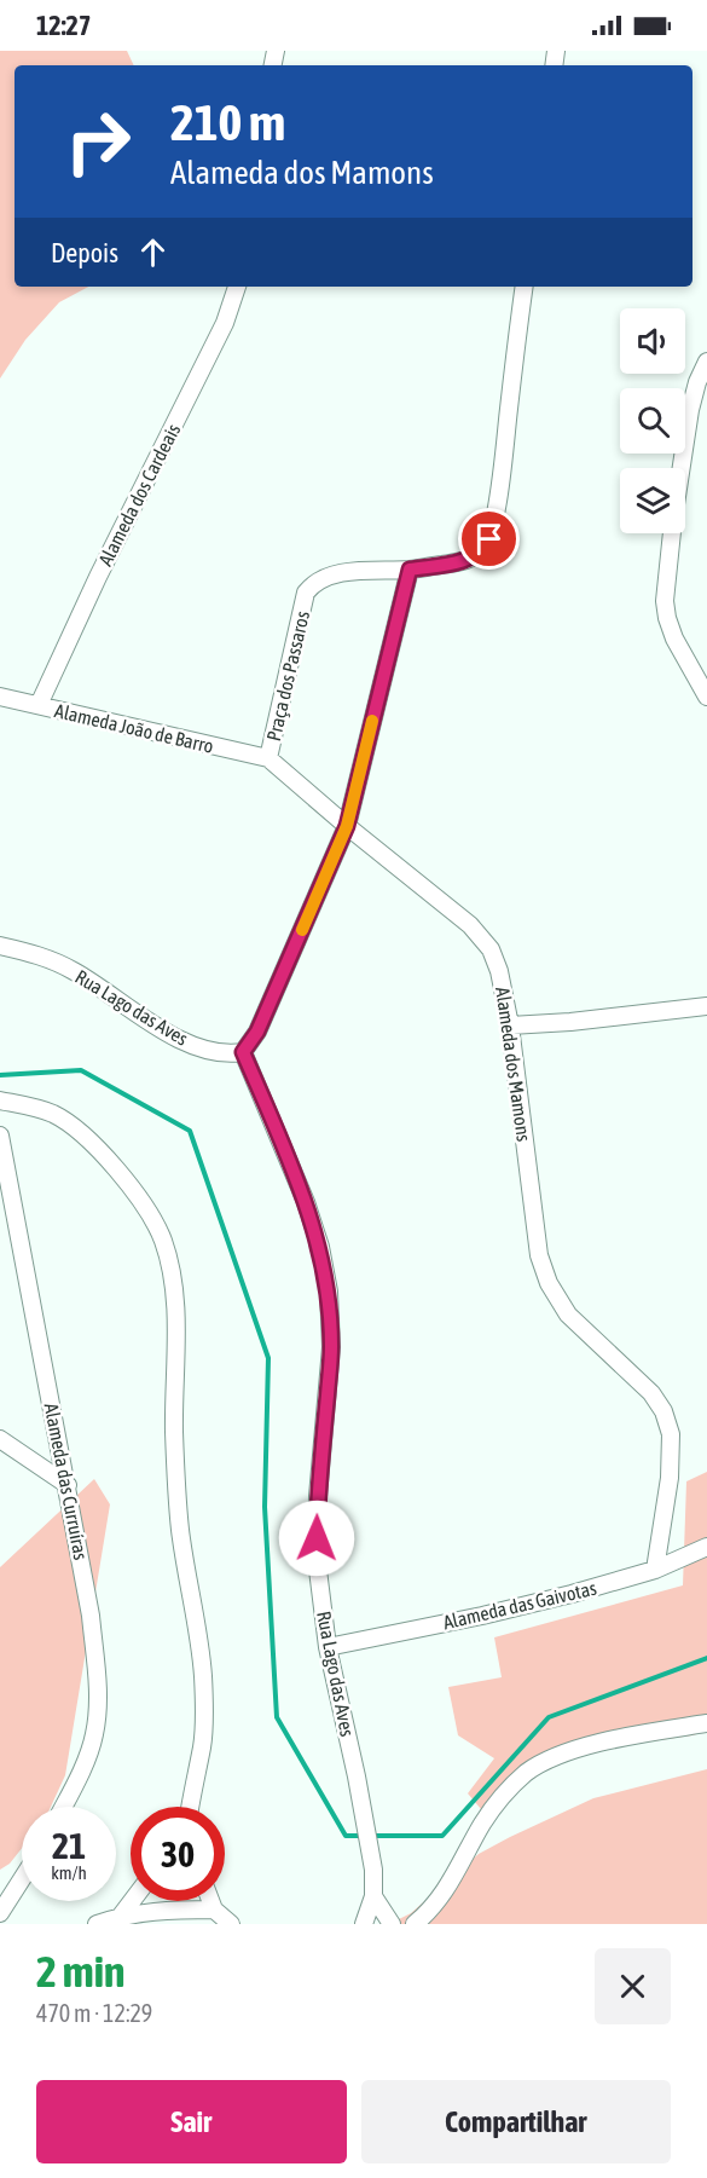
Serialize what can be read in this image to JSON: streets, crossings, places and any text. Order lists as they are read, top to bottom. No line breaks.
{"streets":{"street":["Alameda dos Cardeais","Praça dos Passaros","Alameda João de Barro","Rua Lago das Aves","Alameda dos Mamons","Alameda das Curruíras","Alameda das Gaivotas"]},"crossings":[["Alameda dos Cardeais","Alameda João de Barro"],["Praça dos Passaros","Alameda João de Barro"],["Praça dos Passaros","Alameda dos Mamons"],["Rua Lago das Aves","Alameda das Gaivotas"],["Alameda dos Mamons","Alameda das Gaivotas"]],"page":{"status":"12:27","turn":["210 m","Alameda dos Mamons"],"then":"Depois","speed":"21 km/h","limit":"30","heading":["2 min","470 m · 12:29"],"buttons":["Sair","Compartilhar"]}}
